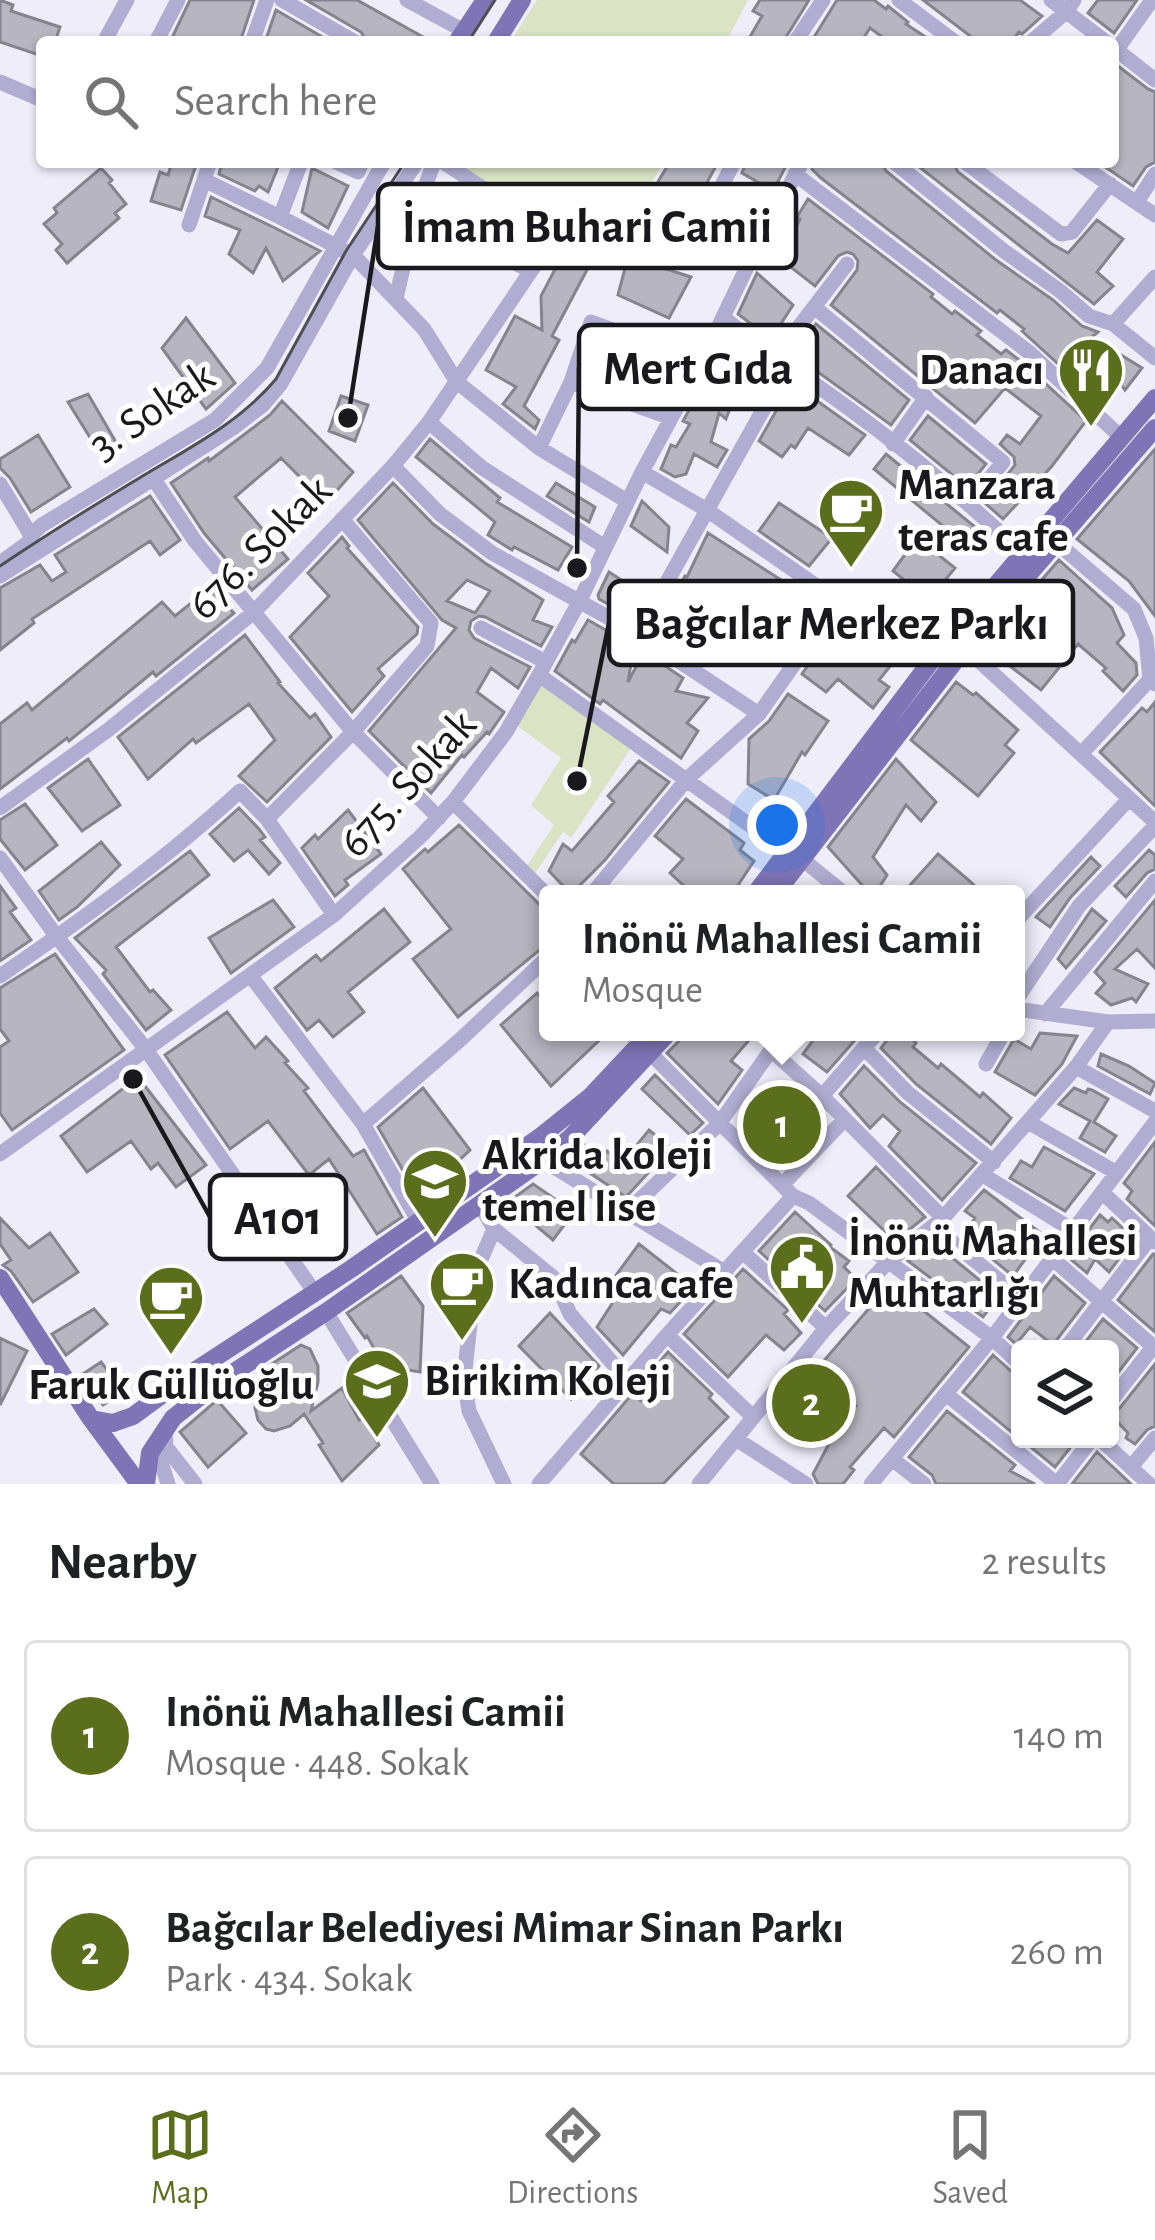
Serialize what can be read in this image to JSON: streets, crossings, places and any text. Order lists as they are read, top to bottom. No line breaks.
{"streets":{"street":["3. Sokak","676. Sokak","675. Sokak"]},"places":{"other":["İmam Buhari Camii","Mert Gıda","Bağcılar Merkez Parkı","A101"],"restaurant":["Danacı"],"cafe":["Manzara teras cafe","Kadınca cafe","Faruk Güllüoğlu"],"school or university":["Akrida koleji temel lise","Birikim Koleji"],"public building":["İnönü Mahallesi Muhtarlığı"]},"page":{"search":"Search here","popup":["Inönü Mahallesi Camii","Mosque"],"pins":["1","2"],"heading":["Nearby","2 results"],"list":[{"mark":"1","name":"Inönü Mahallesi Camii","note":"Mosque · 448. Sokak","value":"140 m"},{"mark":"2","name":"Bağcılar Belediyesi Mimar Sinan Parkı","note":"Park · 434. Sokak","value":"260 m"}],"nav":["Map","Directions","Saved"]}}
